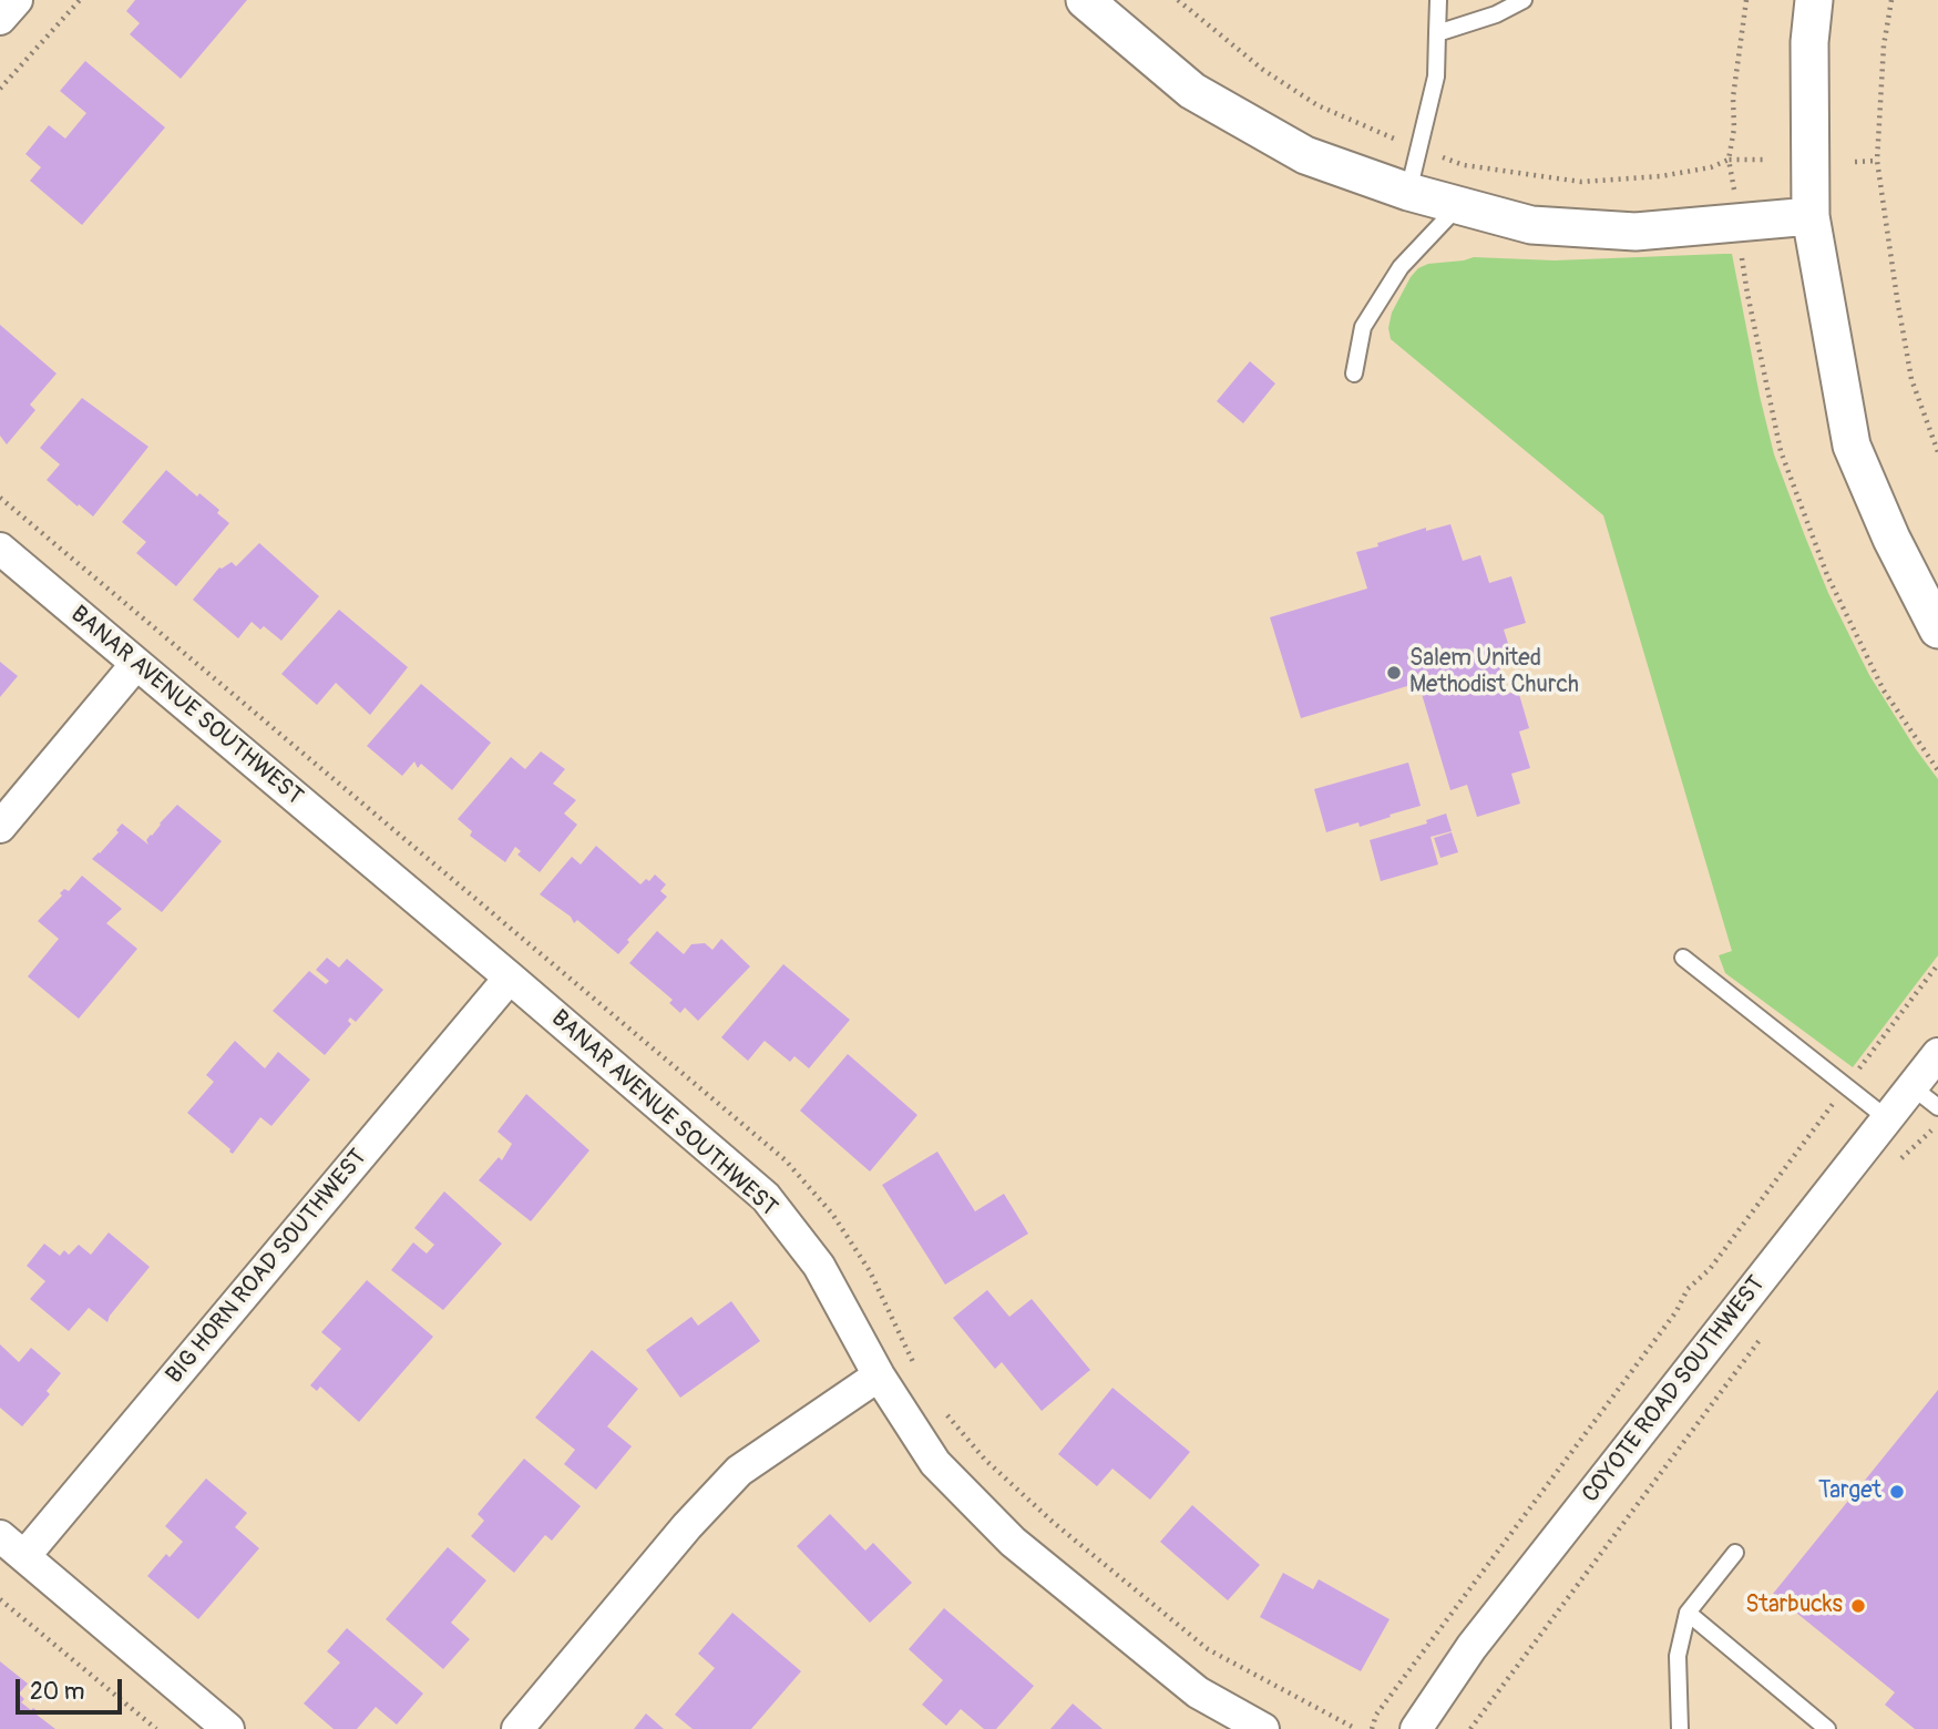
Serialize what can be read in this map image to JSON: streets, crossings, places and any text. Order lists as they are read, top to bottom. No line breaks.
{"streets":{"street":["BANAR AVENUE SOUTHWEST","BIG HORN ROAD SOUTHWEST","COYOTE ROAD SOUTHWEST"]},"crossings":[["BANAR AVENUE SOUTHWEST","BIG HORN ROAD SOUTHWEST"]],"places":["Salem United Methodist Church","Target","Starbucks"],"scale_bar":"20 m"}
